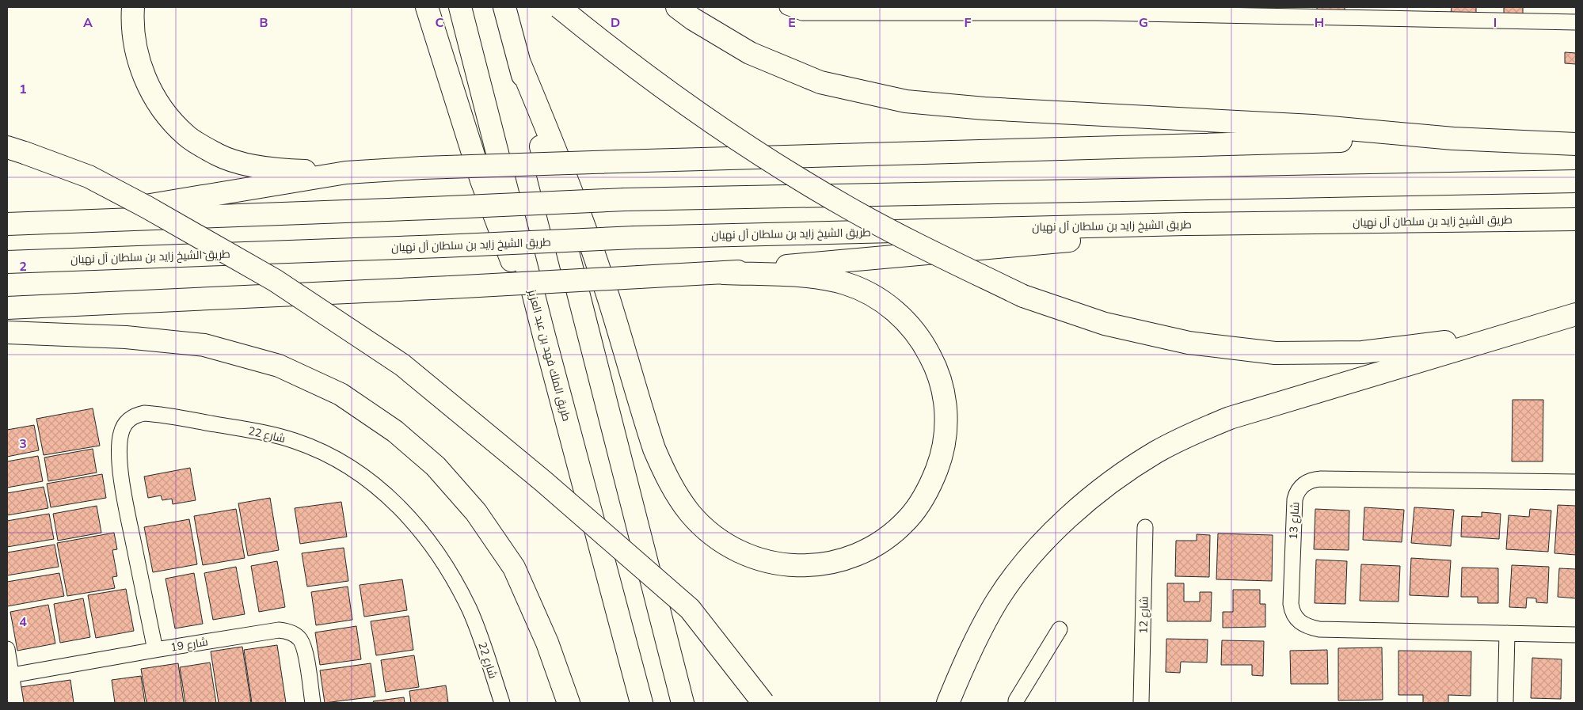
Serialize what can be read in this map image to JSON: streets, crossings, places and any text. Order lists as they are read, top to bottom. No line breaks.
{"streets":{"highway":["طريق الشيخ زايد بن سلطان آل نهيان","طريق الملك فهد بن عبد العزيز"],"street":["شارع 22","شارع 13","شارع 12","شارع 19"]},"crossings":[["شارع 22","شارع 19"]],"grid":{"columns":["A","B","C","D","E","F","G","H","I"],"rows":["1","2","3","4"]}}
